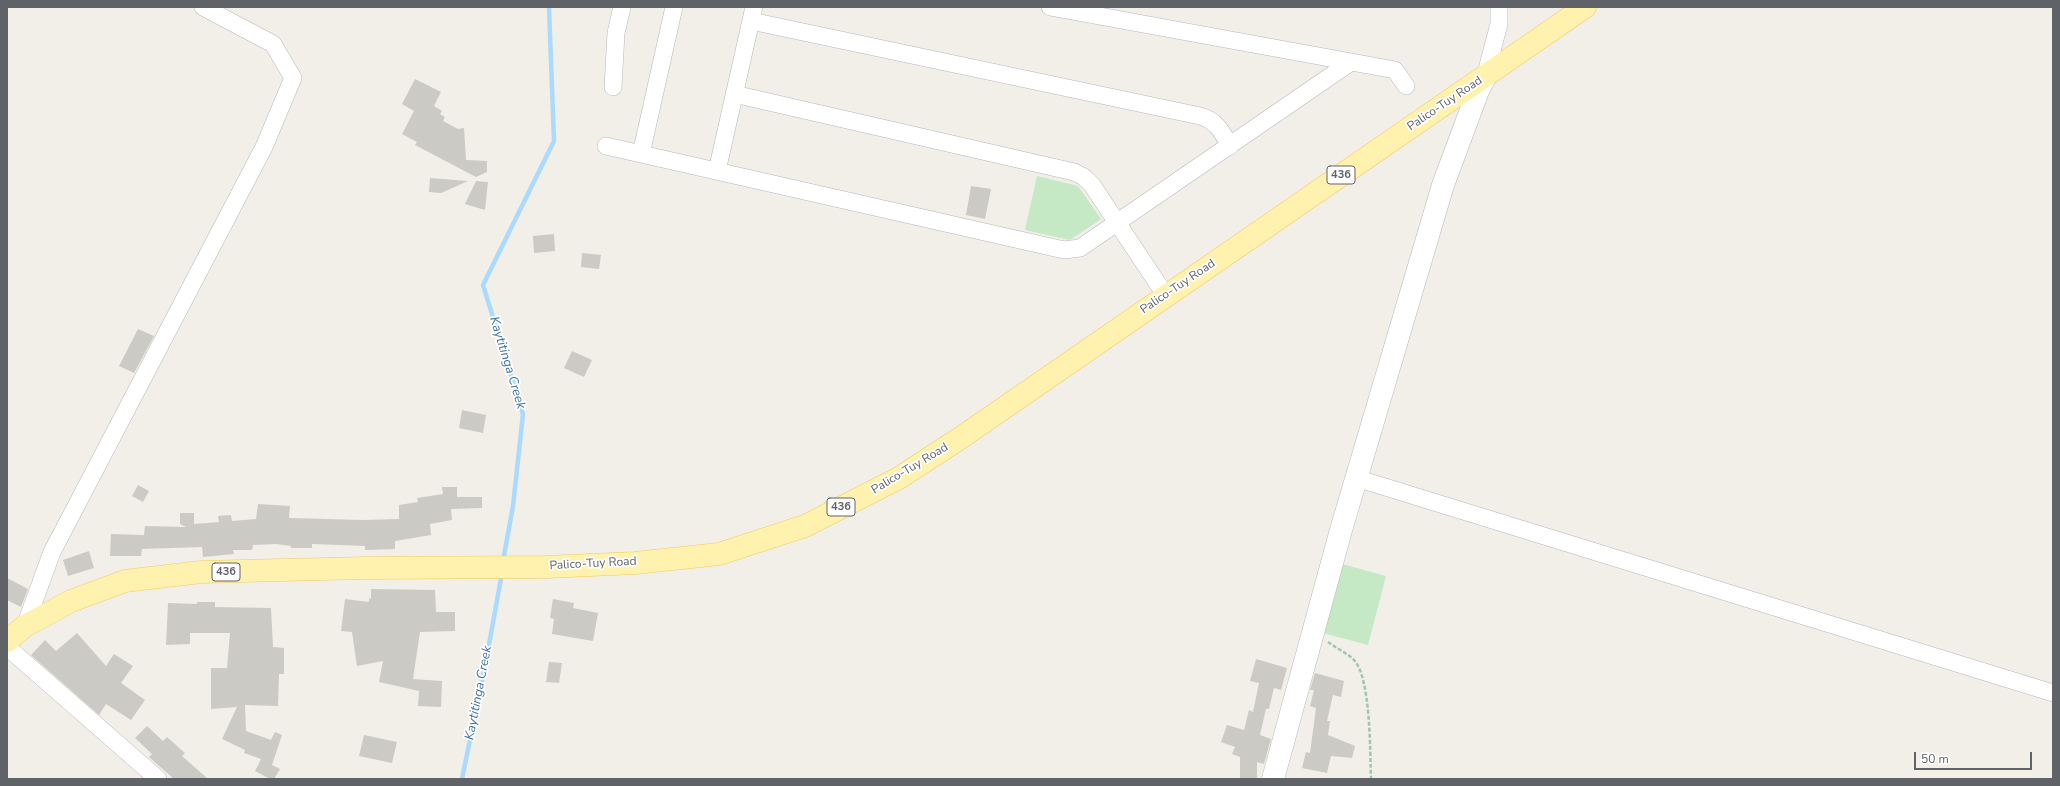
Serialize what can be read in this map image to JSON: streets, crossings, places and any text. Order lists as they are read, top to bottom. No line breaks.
{"streets":{"main road":["Palico-Tuy Road","436"]},"water":["Kaytitinga Creek"],"scale_bar":"50 m"}
